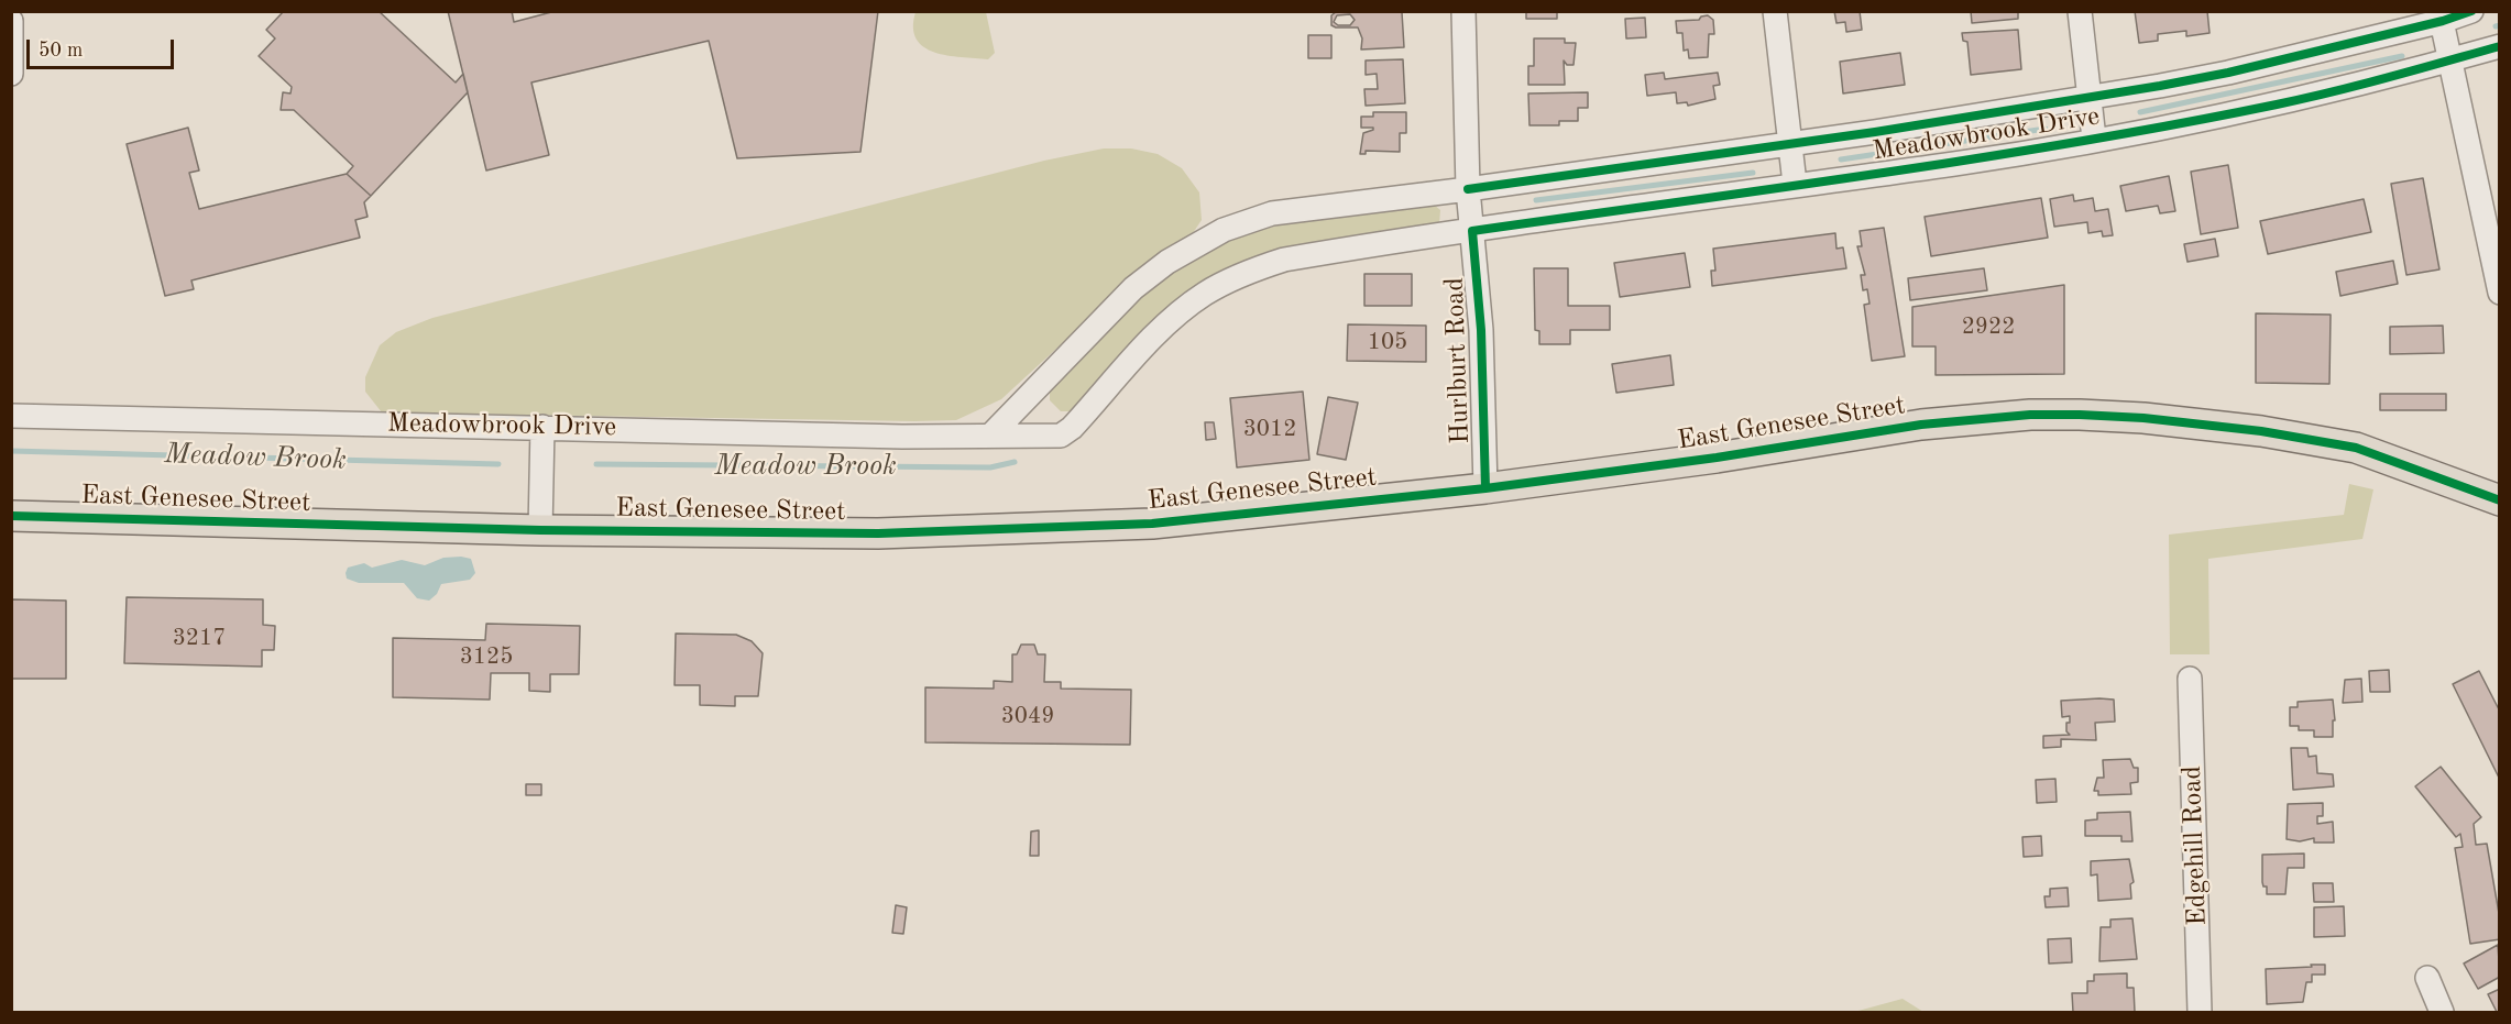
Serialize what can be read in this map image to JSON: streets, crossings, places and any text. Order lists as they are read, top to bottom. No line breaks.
{"streets":{"main road":["East Genesee Street"],"street":["Meadowbrook Drive","Hurlburt Road","Edgehill Road"]},"crossings":[["Meadowbrook Drive","Hurlburt Road"],["Hurlburt Road","East Genesee Street"]],"water":["Meadow Brook"],"house_numbers":["2922","105","3012","3217","3125","3049"],"scale_bar":"50 m"}
